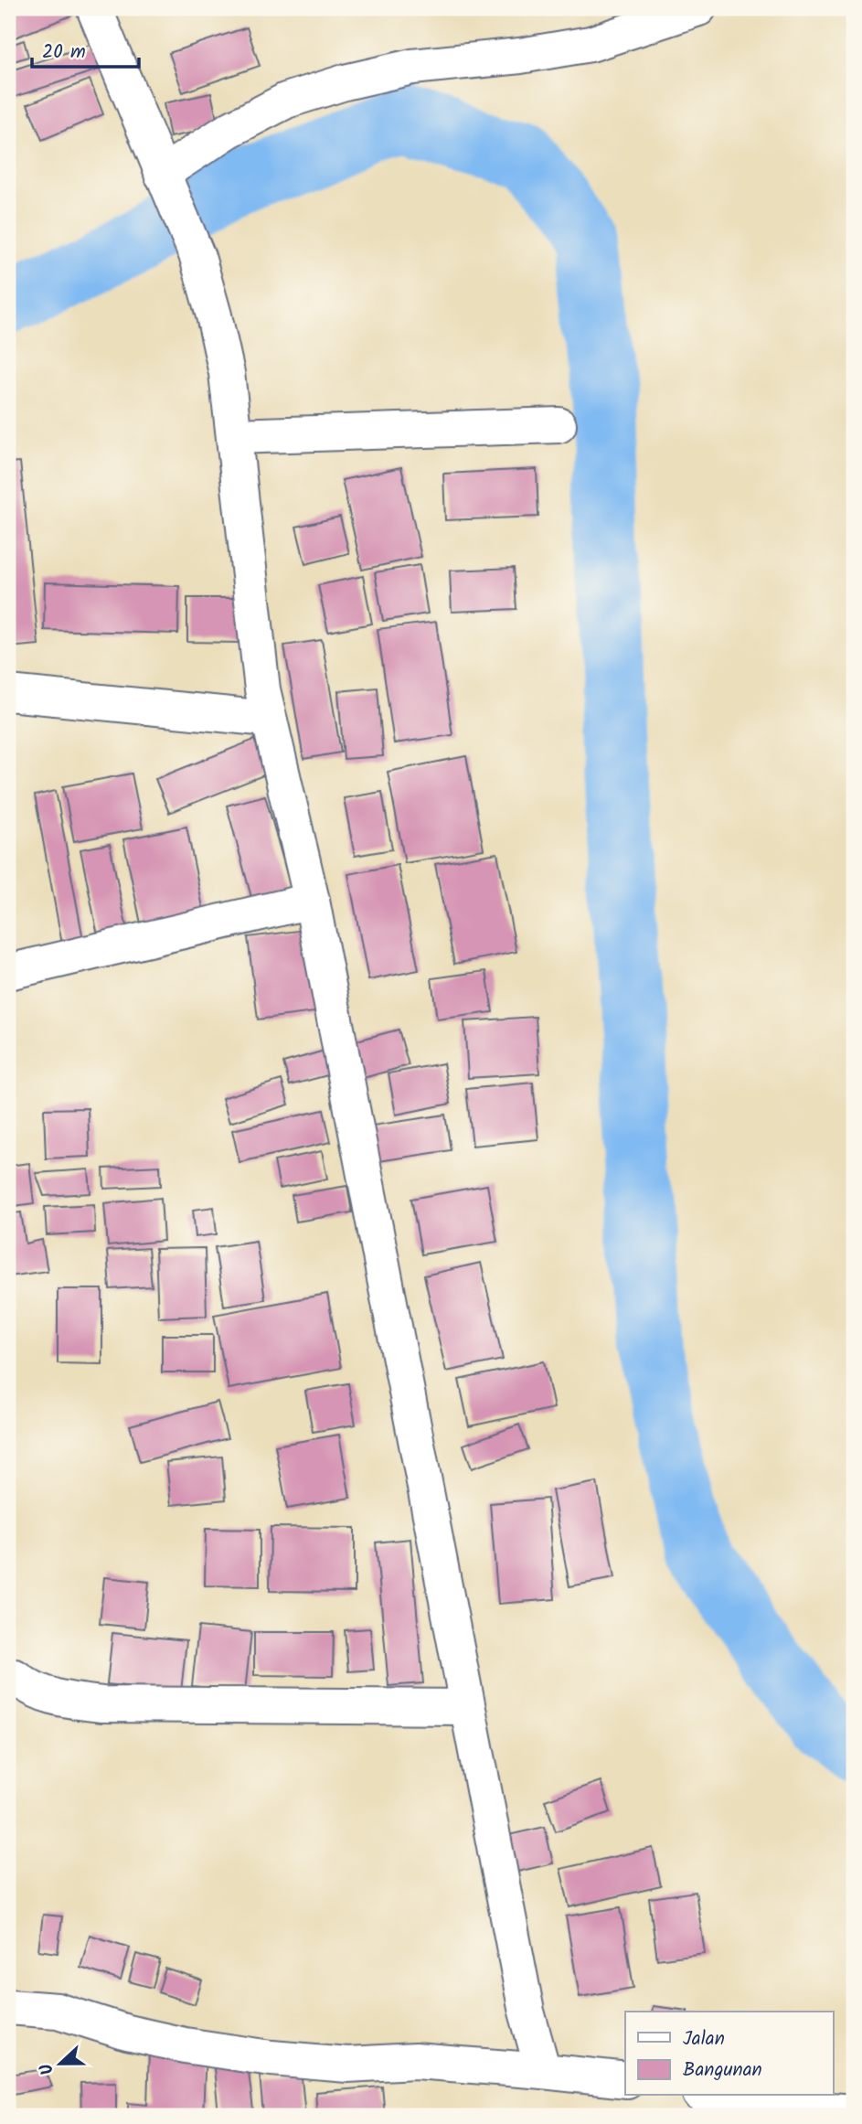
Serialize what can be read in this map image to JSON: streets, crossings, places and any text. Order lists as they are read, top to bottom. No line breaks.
{"legend":["Jalan","Bangunan"],"scale_bar":"20 m","north":"left"}
